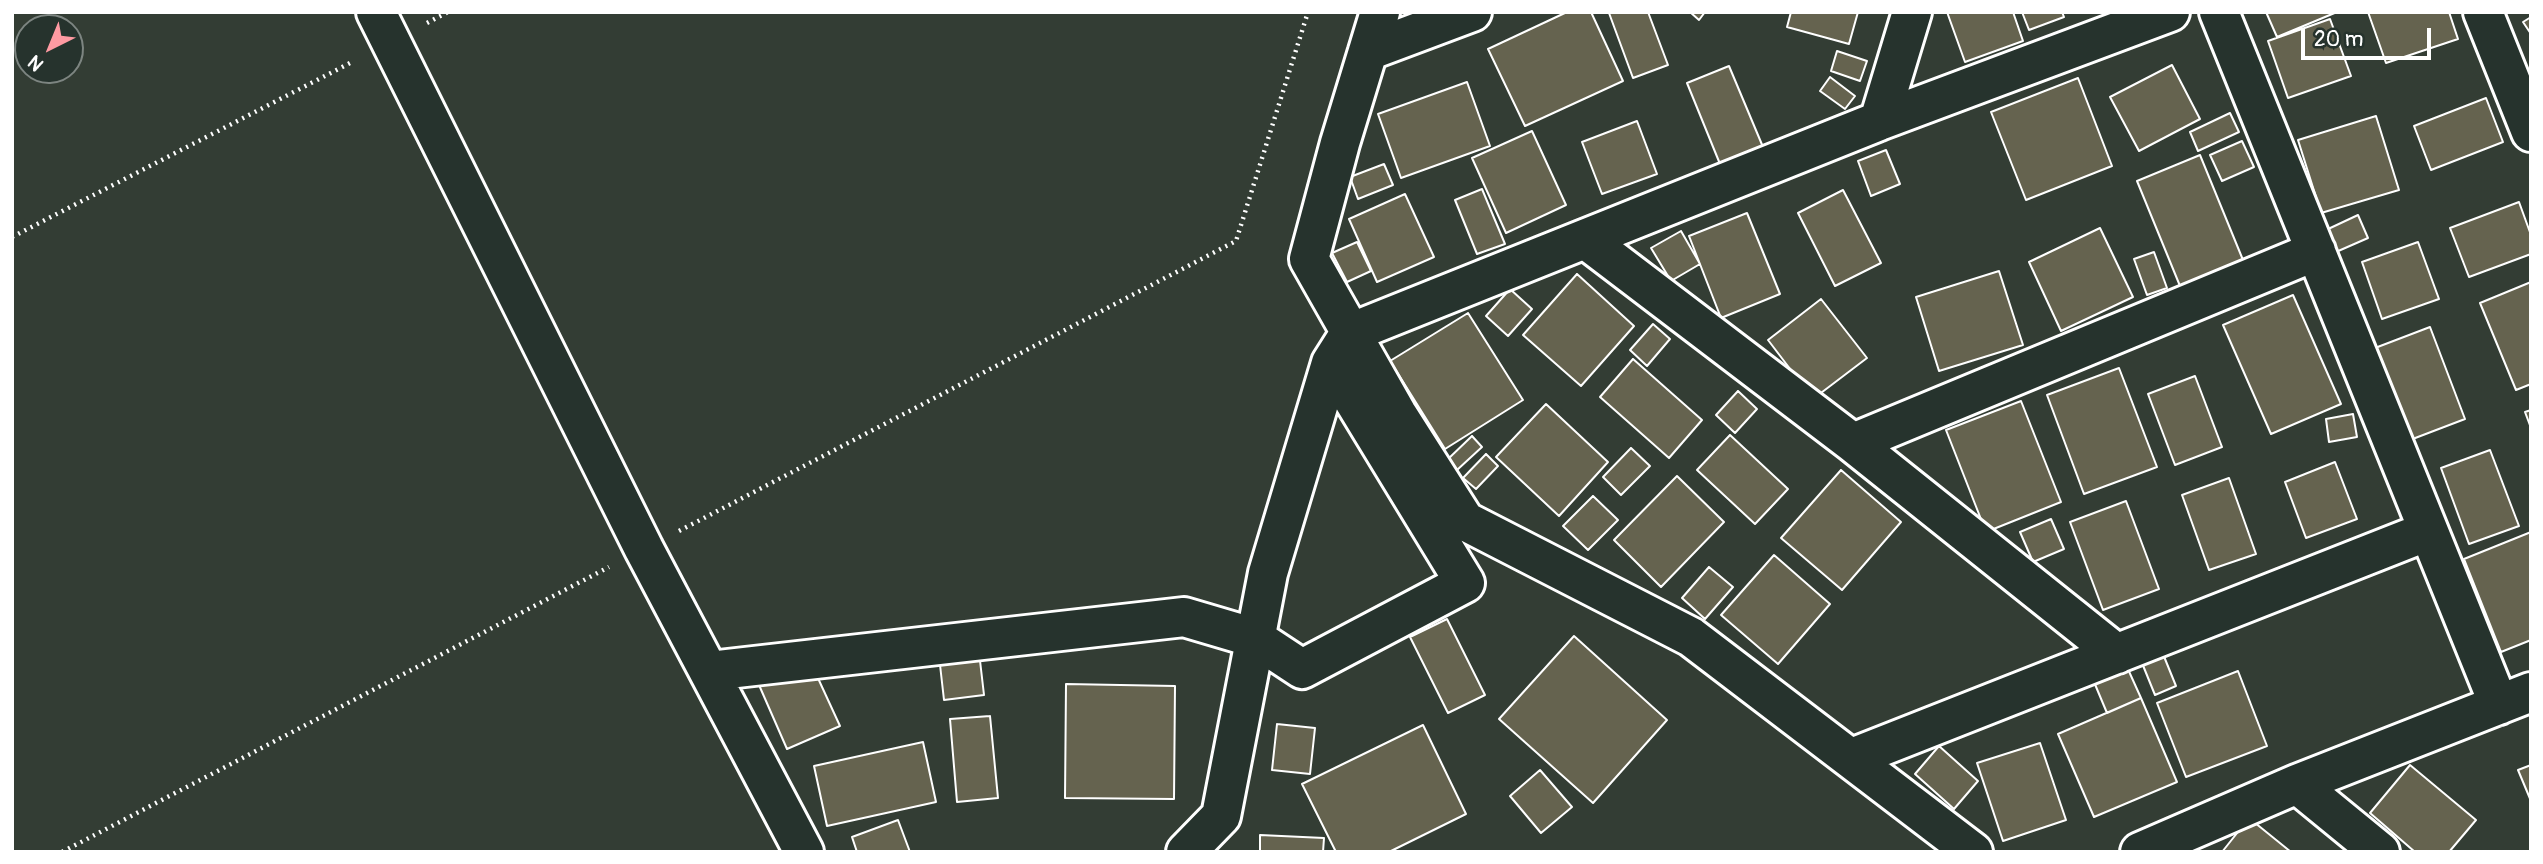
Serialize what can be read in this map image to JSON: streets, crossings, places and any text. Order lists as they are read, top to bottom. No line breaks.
{"scale_bar":"20 m","north":"bottom left"}
